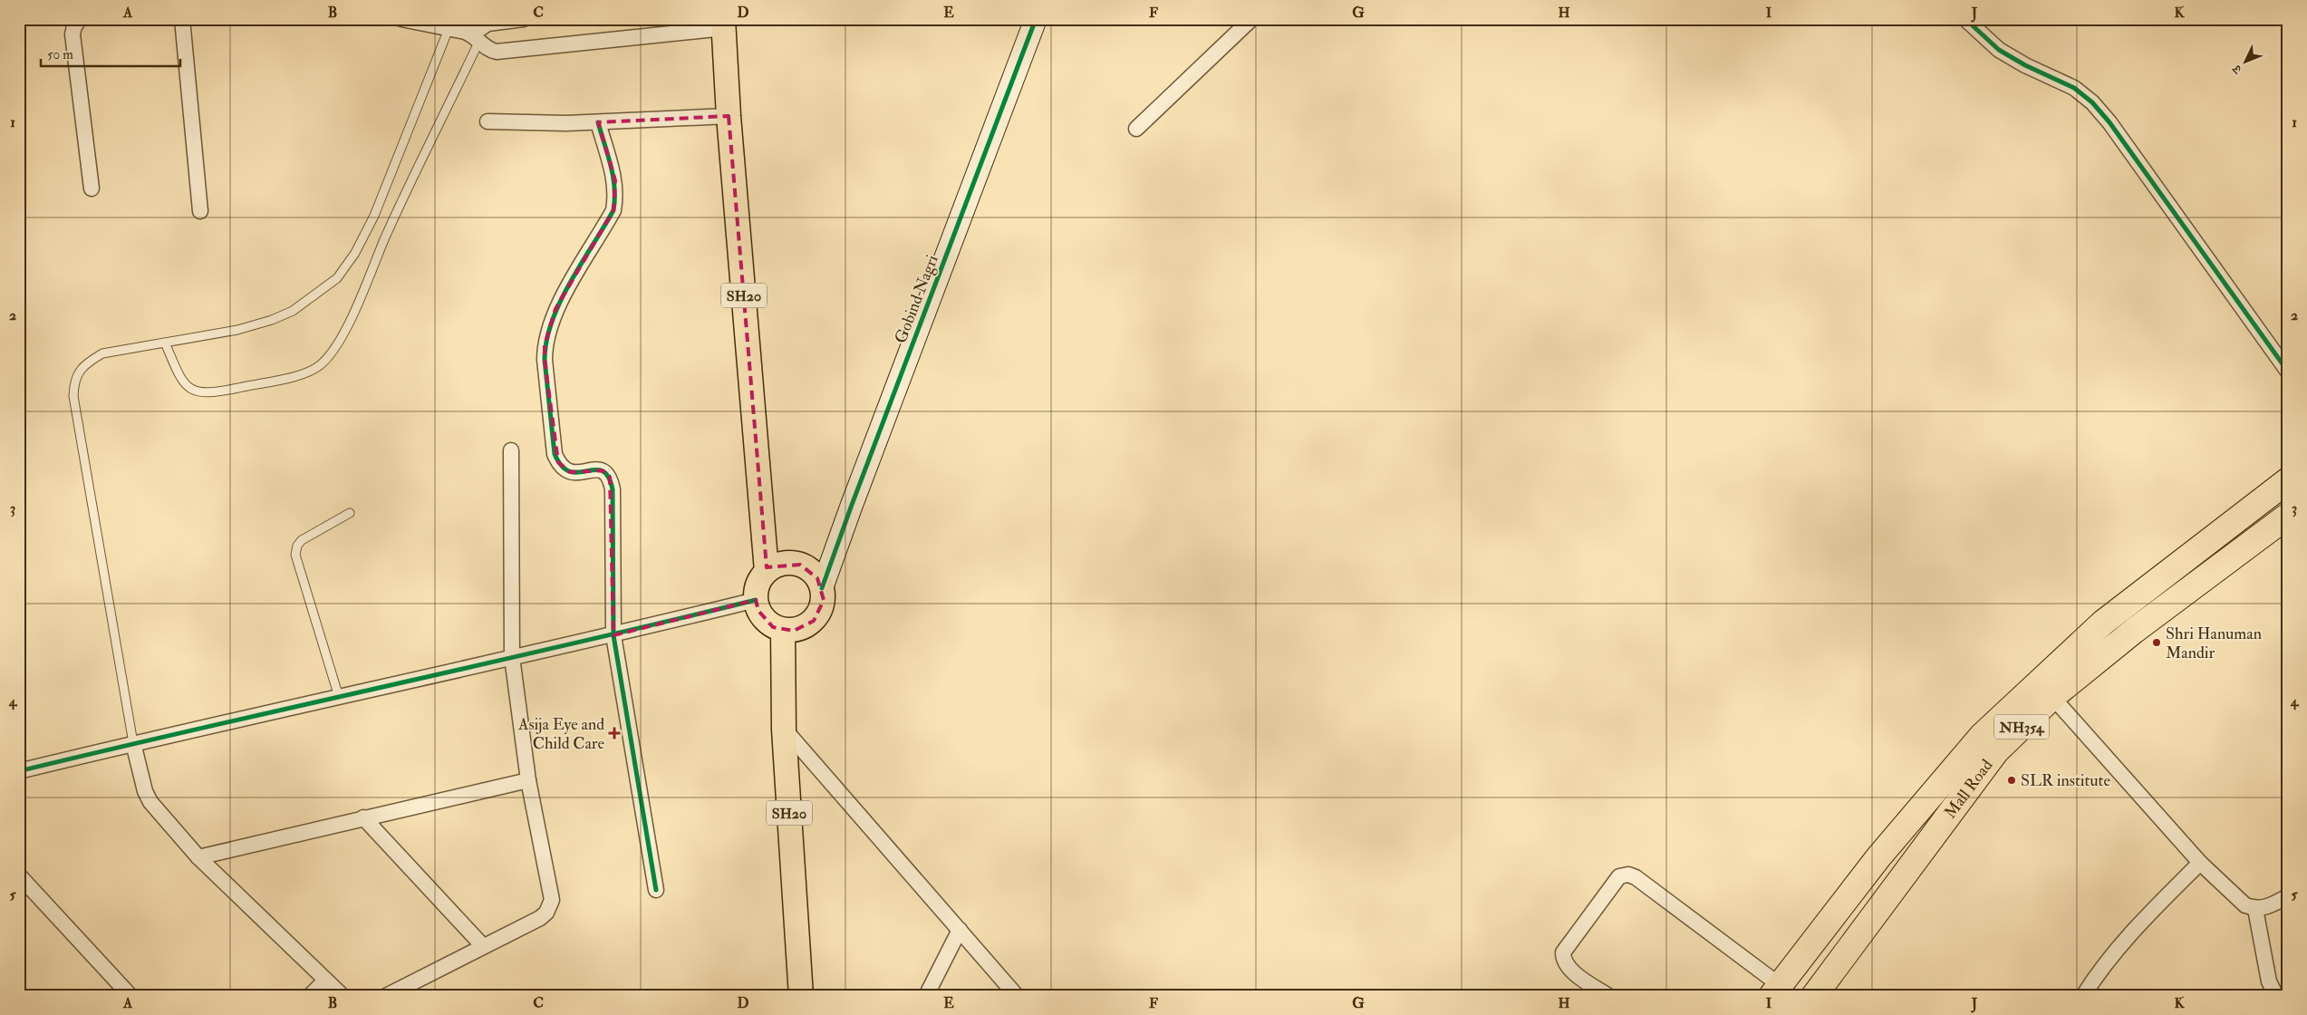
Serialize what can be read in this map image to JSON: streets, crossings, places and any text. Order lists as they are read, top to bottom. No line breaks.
{"streets":{"highway":["NH354","Mall Road"],"main road":["SH20"],"street":["Gobind Nagri"]},"crossings":[["SH20","Gobind Nagri"]],"places":{"other":["Shri Hanuman Mandir","SLR institute"],"health":["Asija Eye and Child Care"]},"scale_bar":"50 m","north":"bottom left","grid":{"columns":["A","B","C","D","E","F","G","H","I","J","K"],"rows":["1","2","3","4","5"]}}
